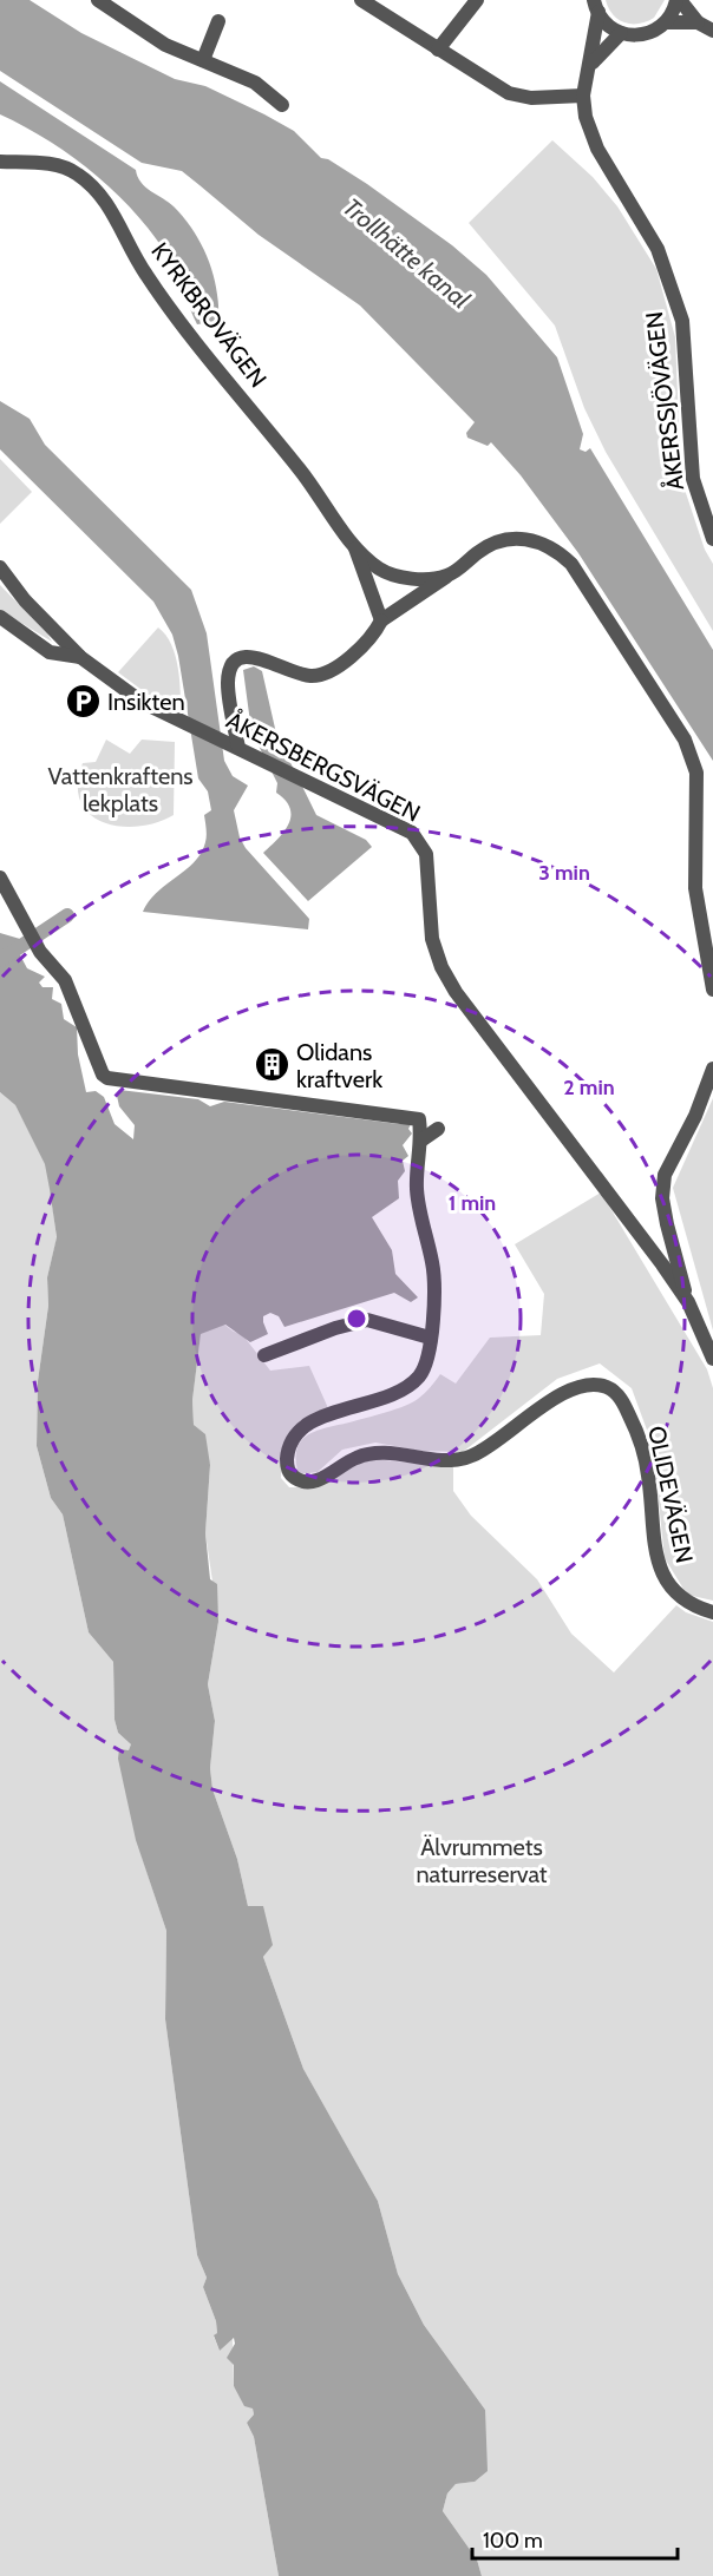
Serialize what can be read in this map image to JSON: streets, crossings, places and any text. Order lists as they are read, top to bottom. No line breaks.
{"streets":{"street":["KYRKBROVÄGEN","ÅKERSSJÖVÄGEN","ÅKERSBERGSVÄGEN","OLIDEVÄGEN"]},"water":["Trollhätte kanal"],"parks":["Vattenkraftens lekplats","Älvrummets naturreservat"],"places":{"parking":["Insikten"],"building":["Olidans kraftverk"]},"scale_bar":"100 m","rings":["3 min","2 min","1 min"]}
